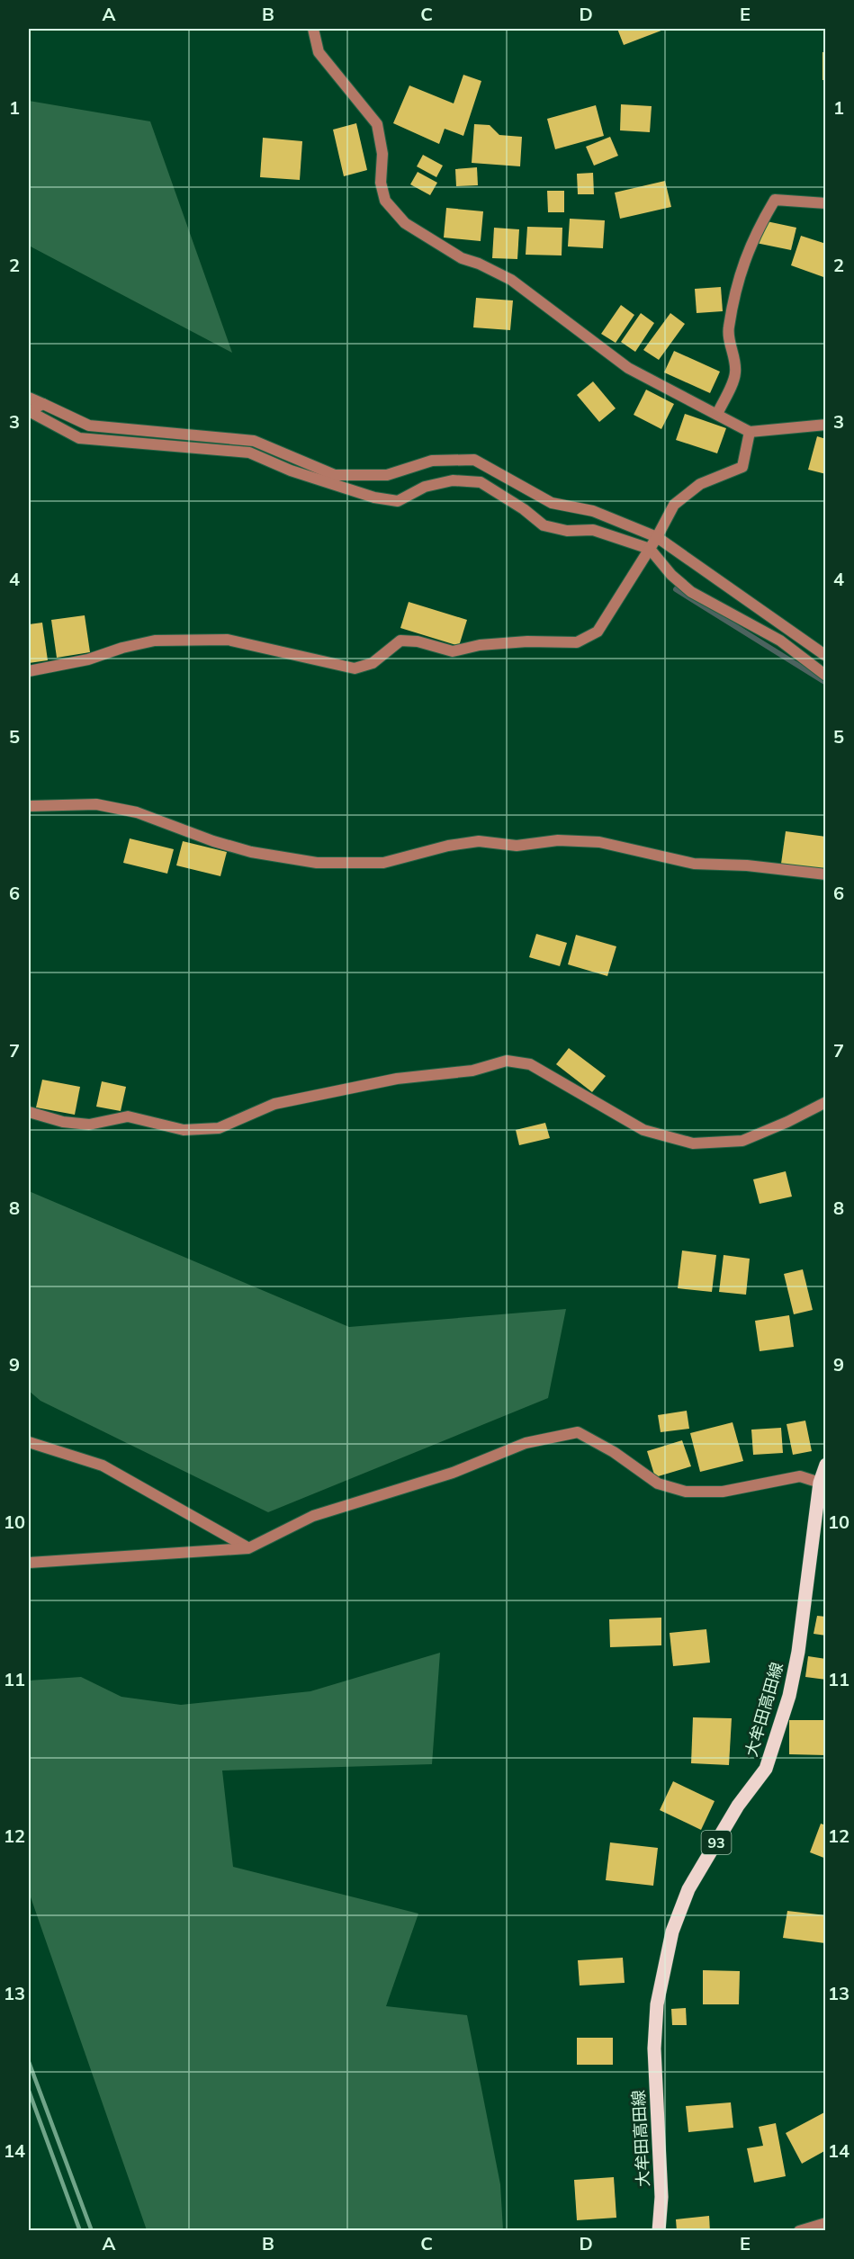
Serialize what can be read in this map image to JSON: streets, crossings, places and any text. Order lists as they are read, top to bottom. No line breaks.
{"streets":{"main road":["大牟田高田線","93"]},"grid":{"columns":["A","B","C","D","E"],"rows":["1","2","3","4","5","6","7","8","9","10","11","12","13","14"]}}
